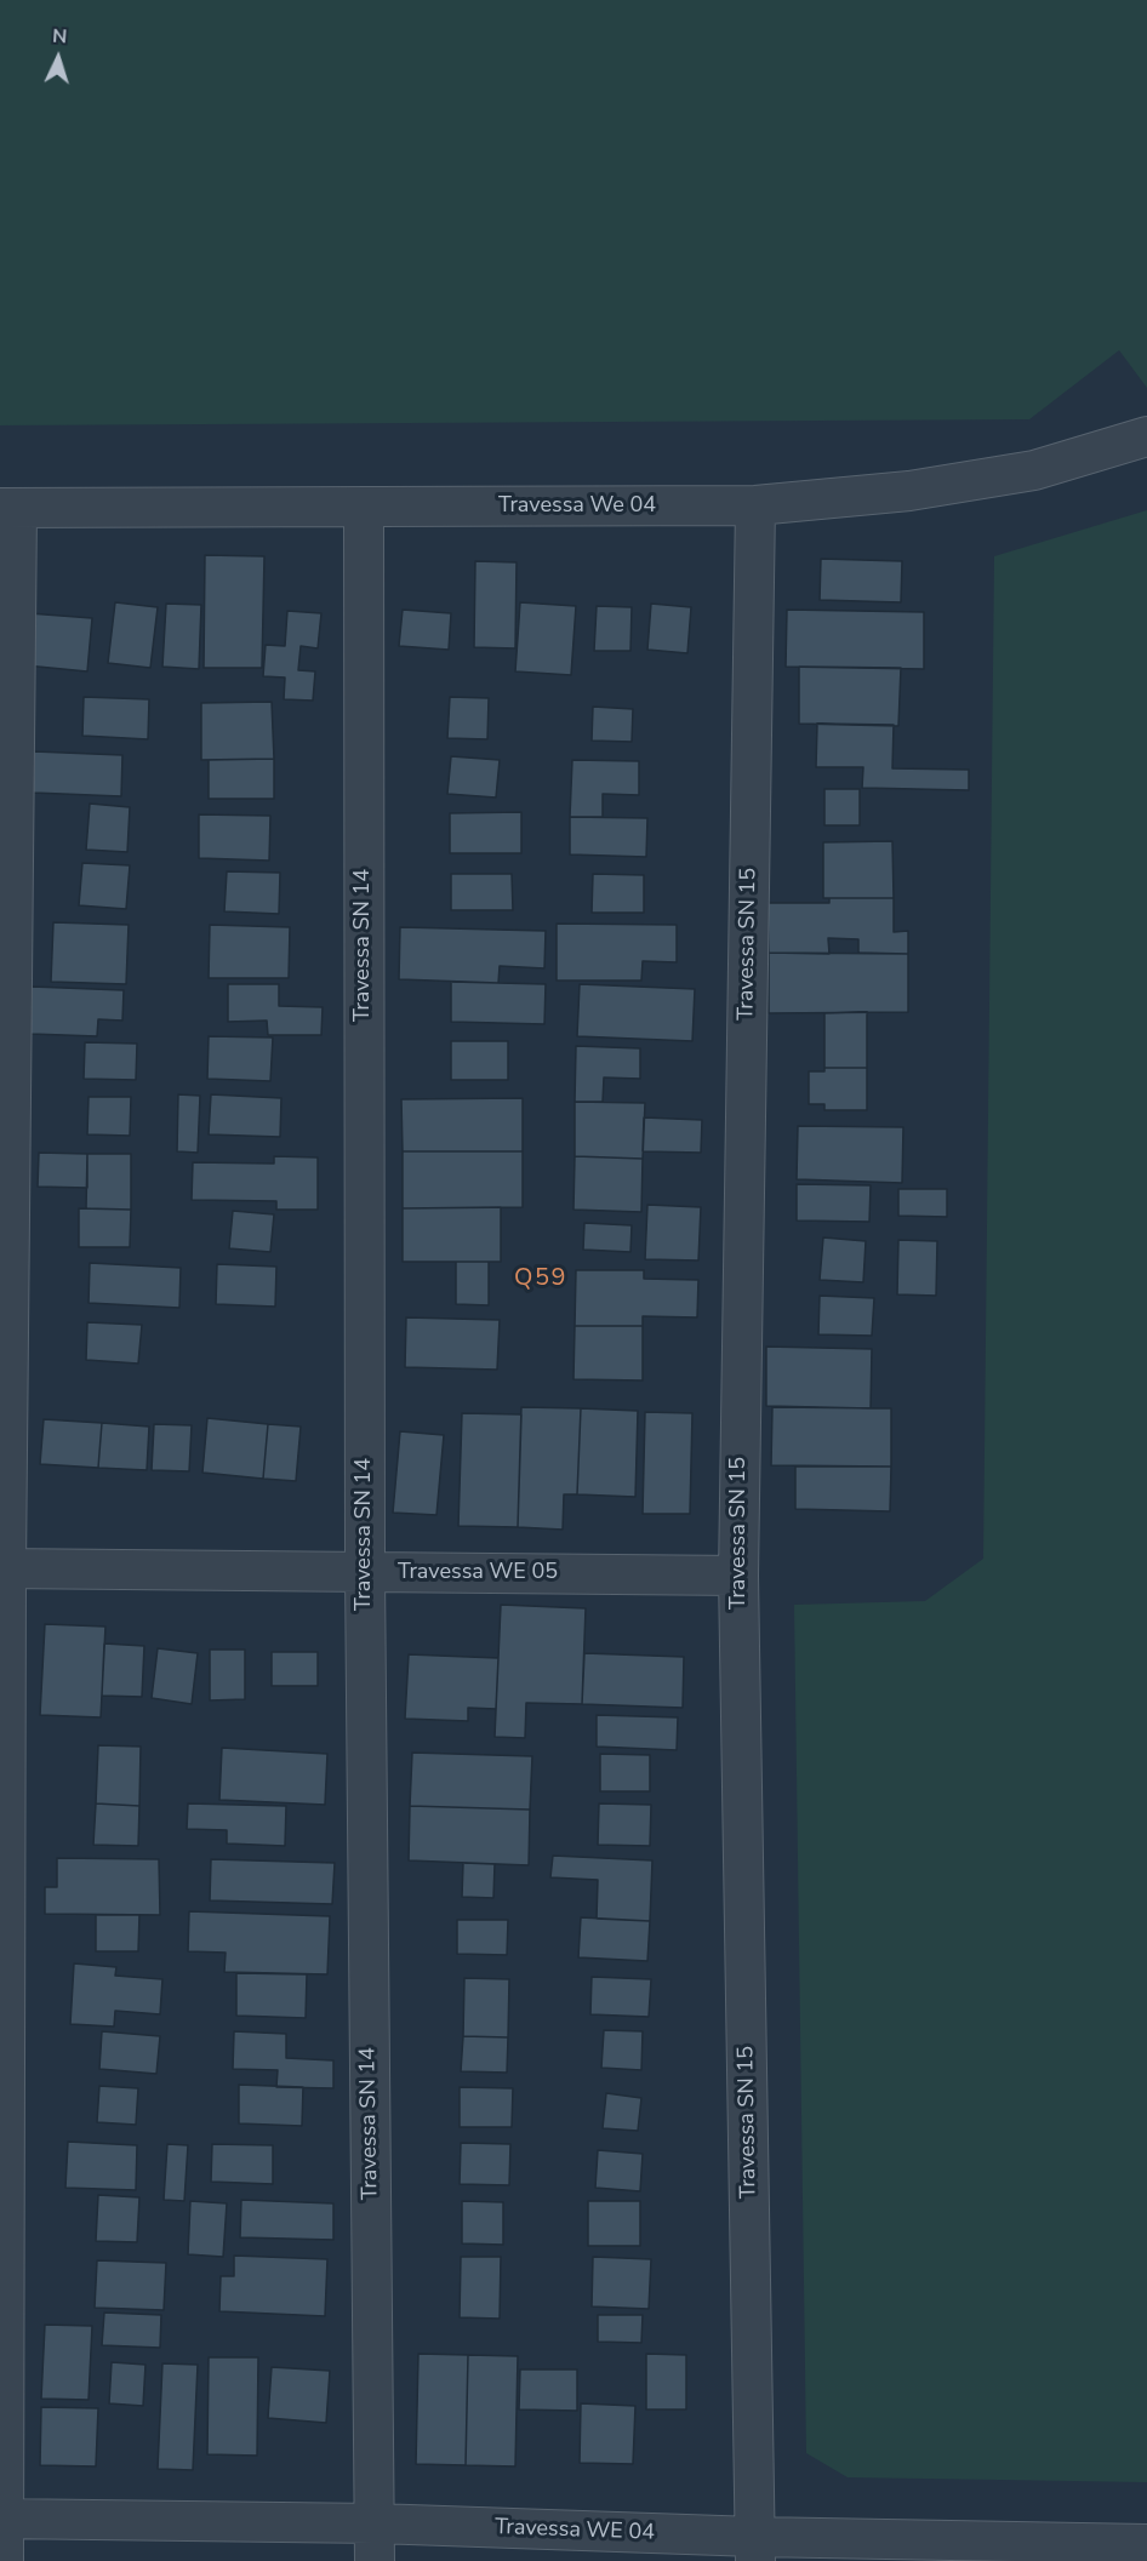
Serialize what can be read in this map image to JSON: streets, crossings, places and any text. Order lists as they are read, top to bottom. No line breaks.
{"streets":{"street":["Travessa We 04","Travessa SN 15","Travessa SN 14","Travessa WE 05","Travessa WE 04"]},"crossings":[["Travessa We 04","Travessa SN 15"],["Travessa We 04","Travessa SN 14"],["Travessa SN 15","Travessa WE 05"],["Travessa SN 15","Travessa WE 04"],["Travessa SN 14","Travessa WE 05"],["Travessa SN 14","Travessa WE 04"]],"districts":["Q59"],"north":"top"}
